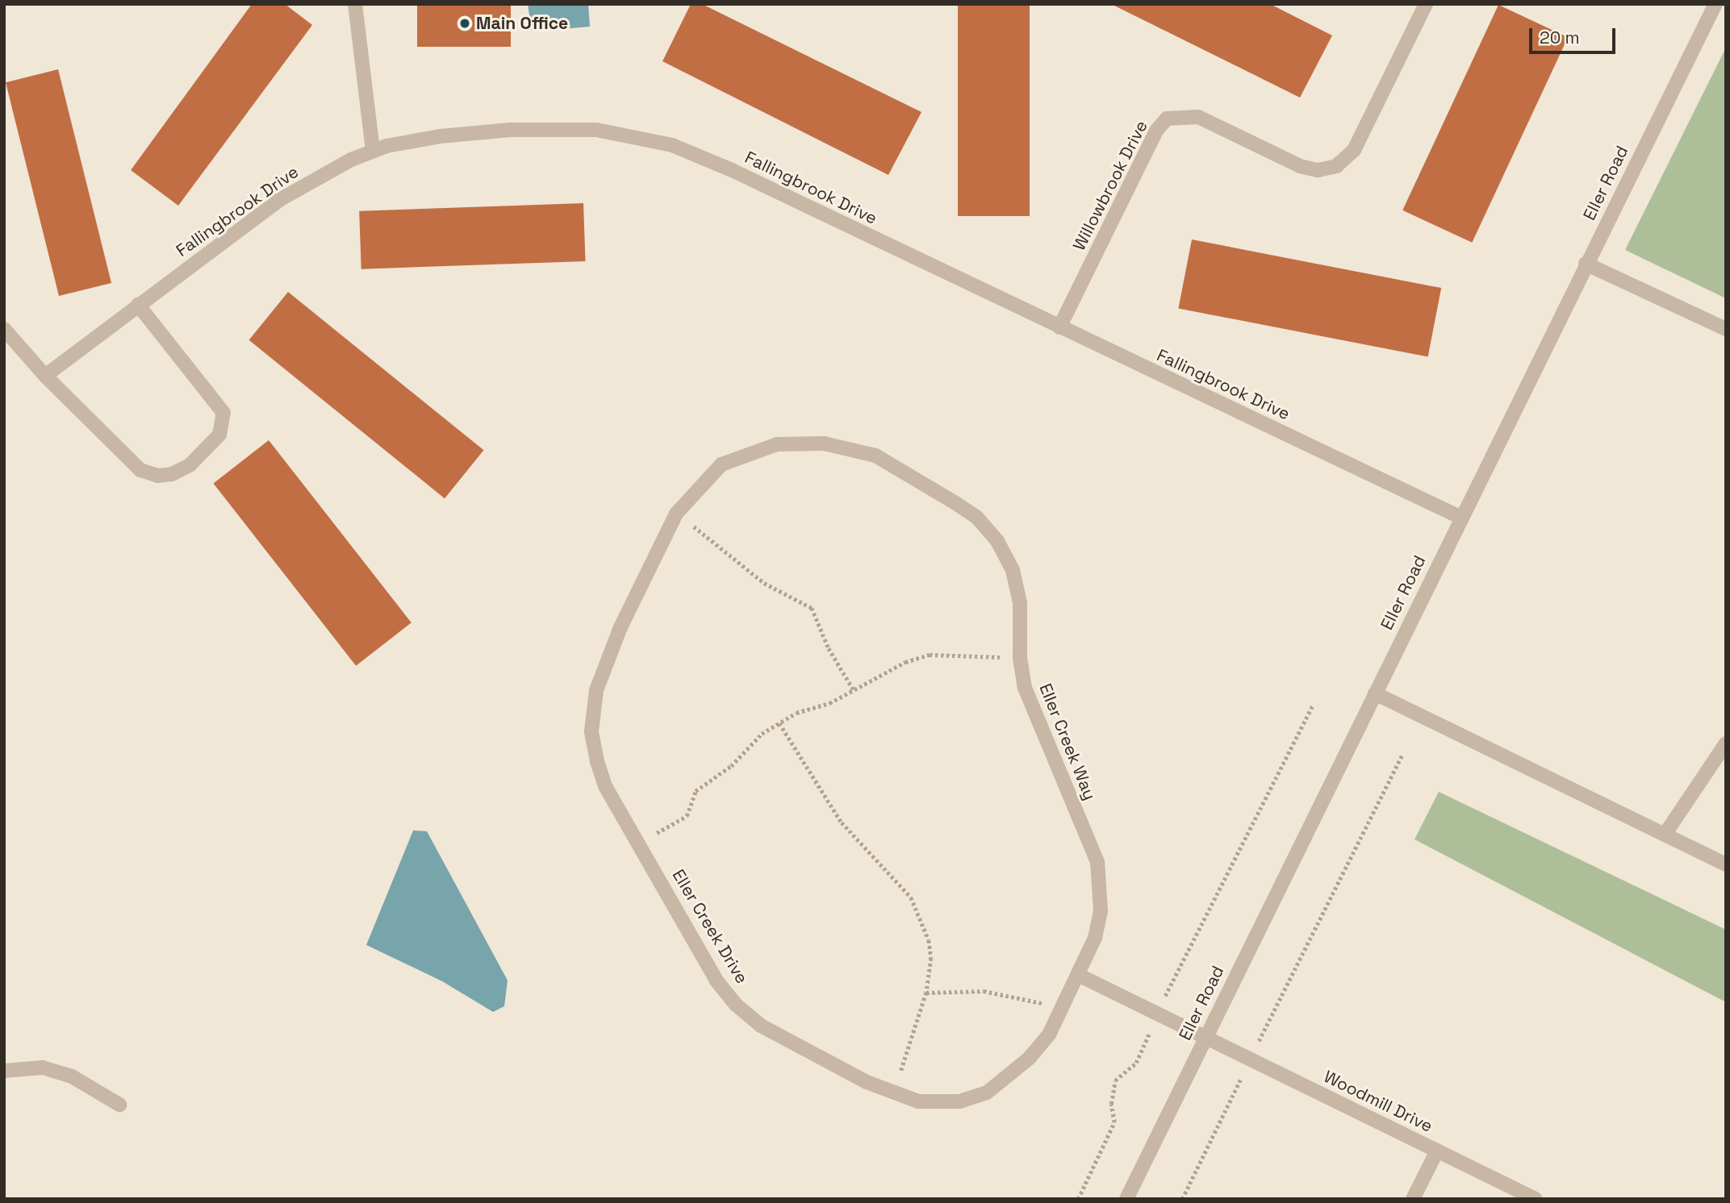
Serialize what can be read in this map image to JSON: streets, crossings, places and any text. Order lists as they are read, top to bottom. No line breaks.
{"streets":{"street":["Eller Road","Willowbrook Drive","Fallingbrook Drive","Eller Creek Way","Eller Creek Drive","Woodmill Drive"]},"crossings":[["Eller Road","Fallingbrook Drive"],["Eller Road","Woodmill Drive"],["Willowbrook Drive","Fallingbrook Drive"],["Eller Creek Way","Eller Creek Drive"]],"places":["Main Office"],"scale_bar":"20 m"}
